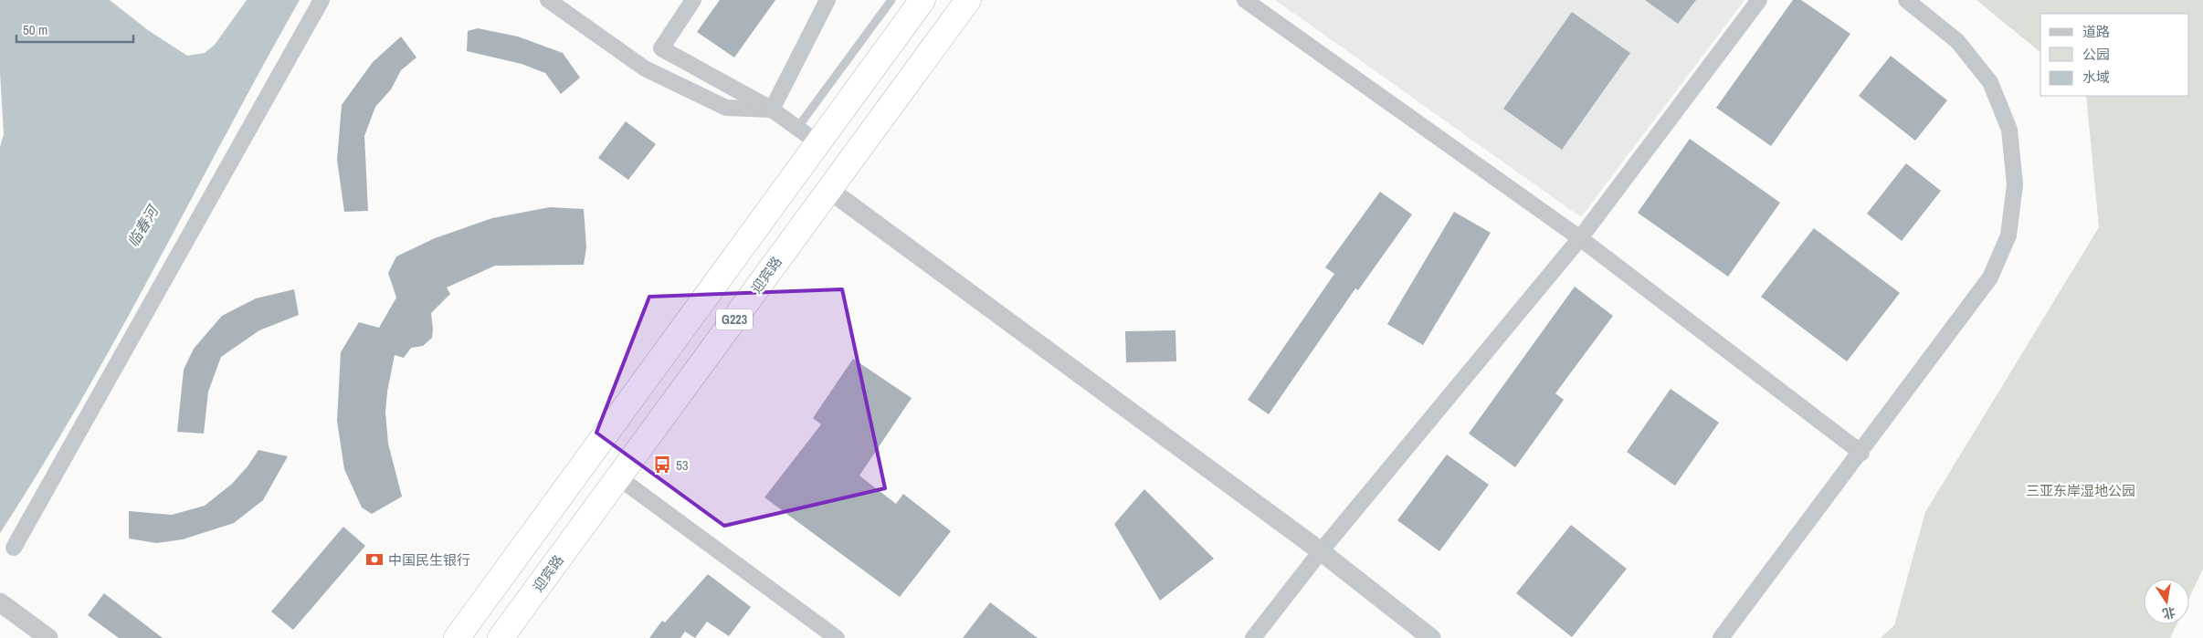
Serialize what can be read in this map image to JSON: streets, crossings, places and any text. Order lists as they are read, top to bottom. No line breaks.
{"streets":{"highway":["迎宾路","G223"]},"water":["临春河"],"parks":["三亚东岸湿地公园"],"places":{"bus stop":["53"],"bank":["中国民生银行"]},"legend":["道路","公园","水域"],"scale_bar":"50 m","north":"bottom"}
